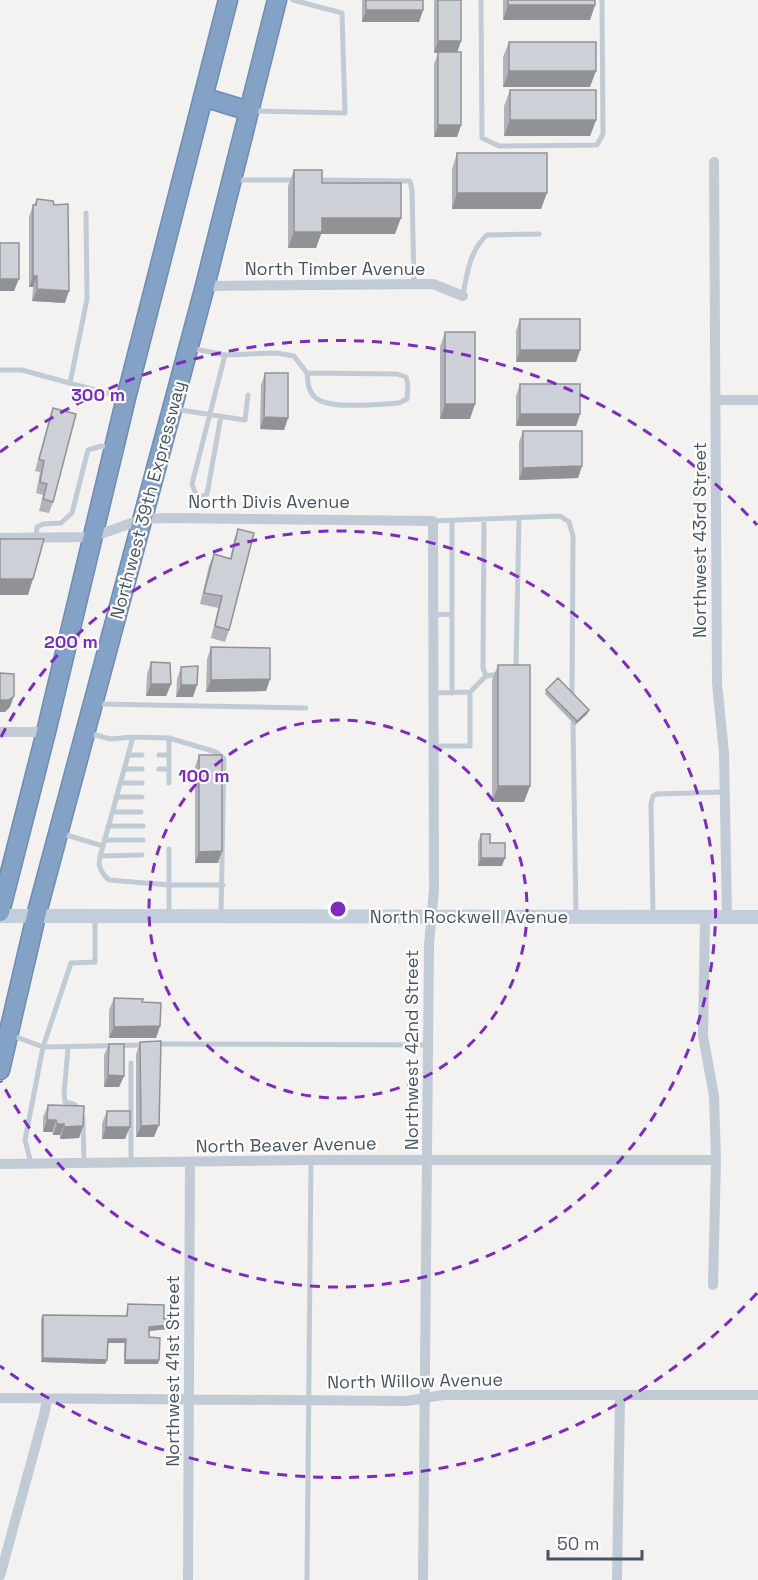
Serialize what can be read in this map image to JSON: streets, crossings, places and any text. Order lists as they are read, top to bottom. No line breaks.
{"streets":{"highway":["Northwest 39th Expressway"],"main road":["North Rockwell Avenue"],"street":["North Timber Avenue","North Divis Avenue","Northwest 43rd Street","Northwest 42nd Street","North Beaver Avenue","Northwest 41st Street","North Willow Avenue"]},"crossings":[["North Timber Avenue","Northwest 39th Expressway"],["Northwest 39th Expressway","North Divis Avenue"],["Northwest 39th Expressway","North Rockwell Avenue"],["North Divis Avenue","Northwest 42nd Street"],["Northwest 43rd Street","North Rockwell Avenue"],["North Rockwell Avenue","Northwest 42nd Street"],["Northwest 42nd Street","North Beaver Avenue"],["Northwest 42nd Street","North Willow Avenue"],["North Beaver Avenue","Northwest 41st Street"],["Northwest 41st Street","North Willow Avenue"]],"scale_bar":"50 m","rings":["300 m","200 m","100 m"]}
